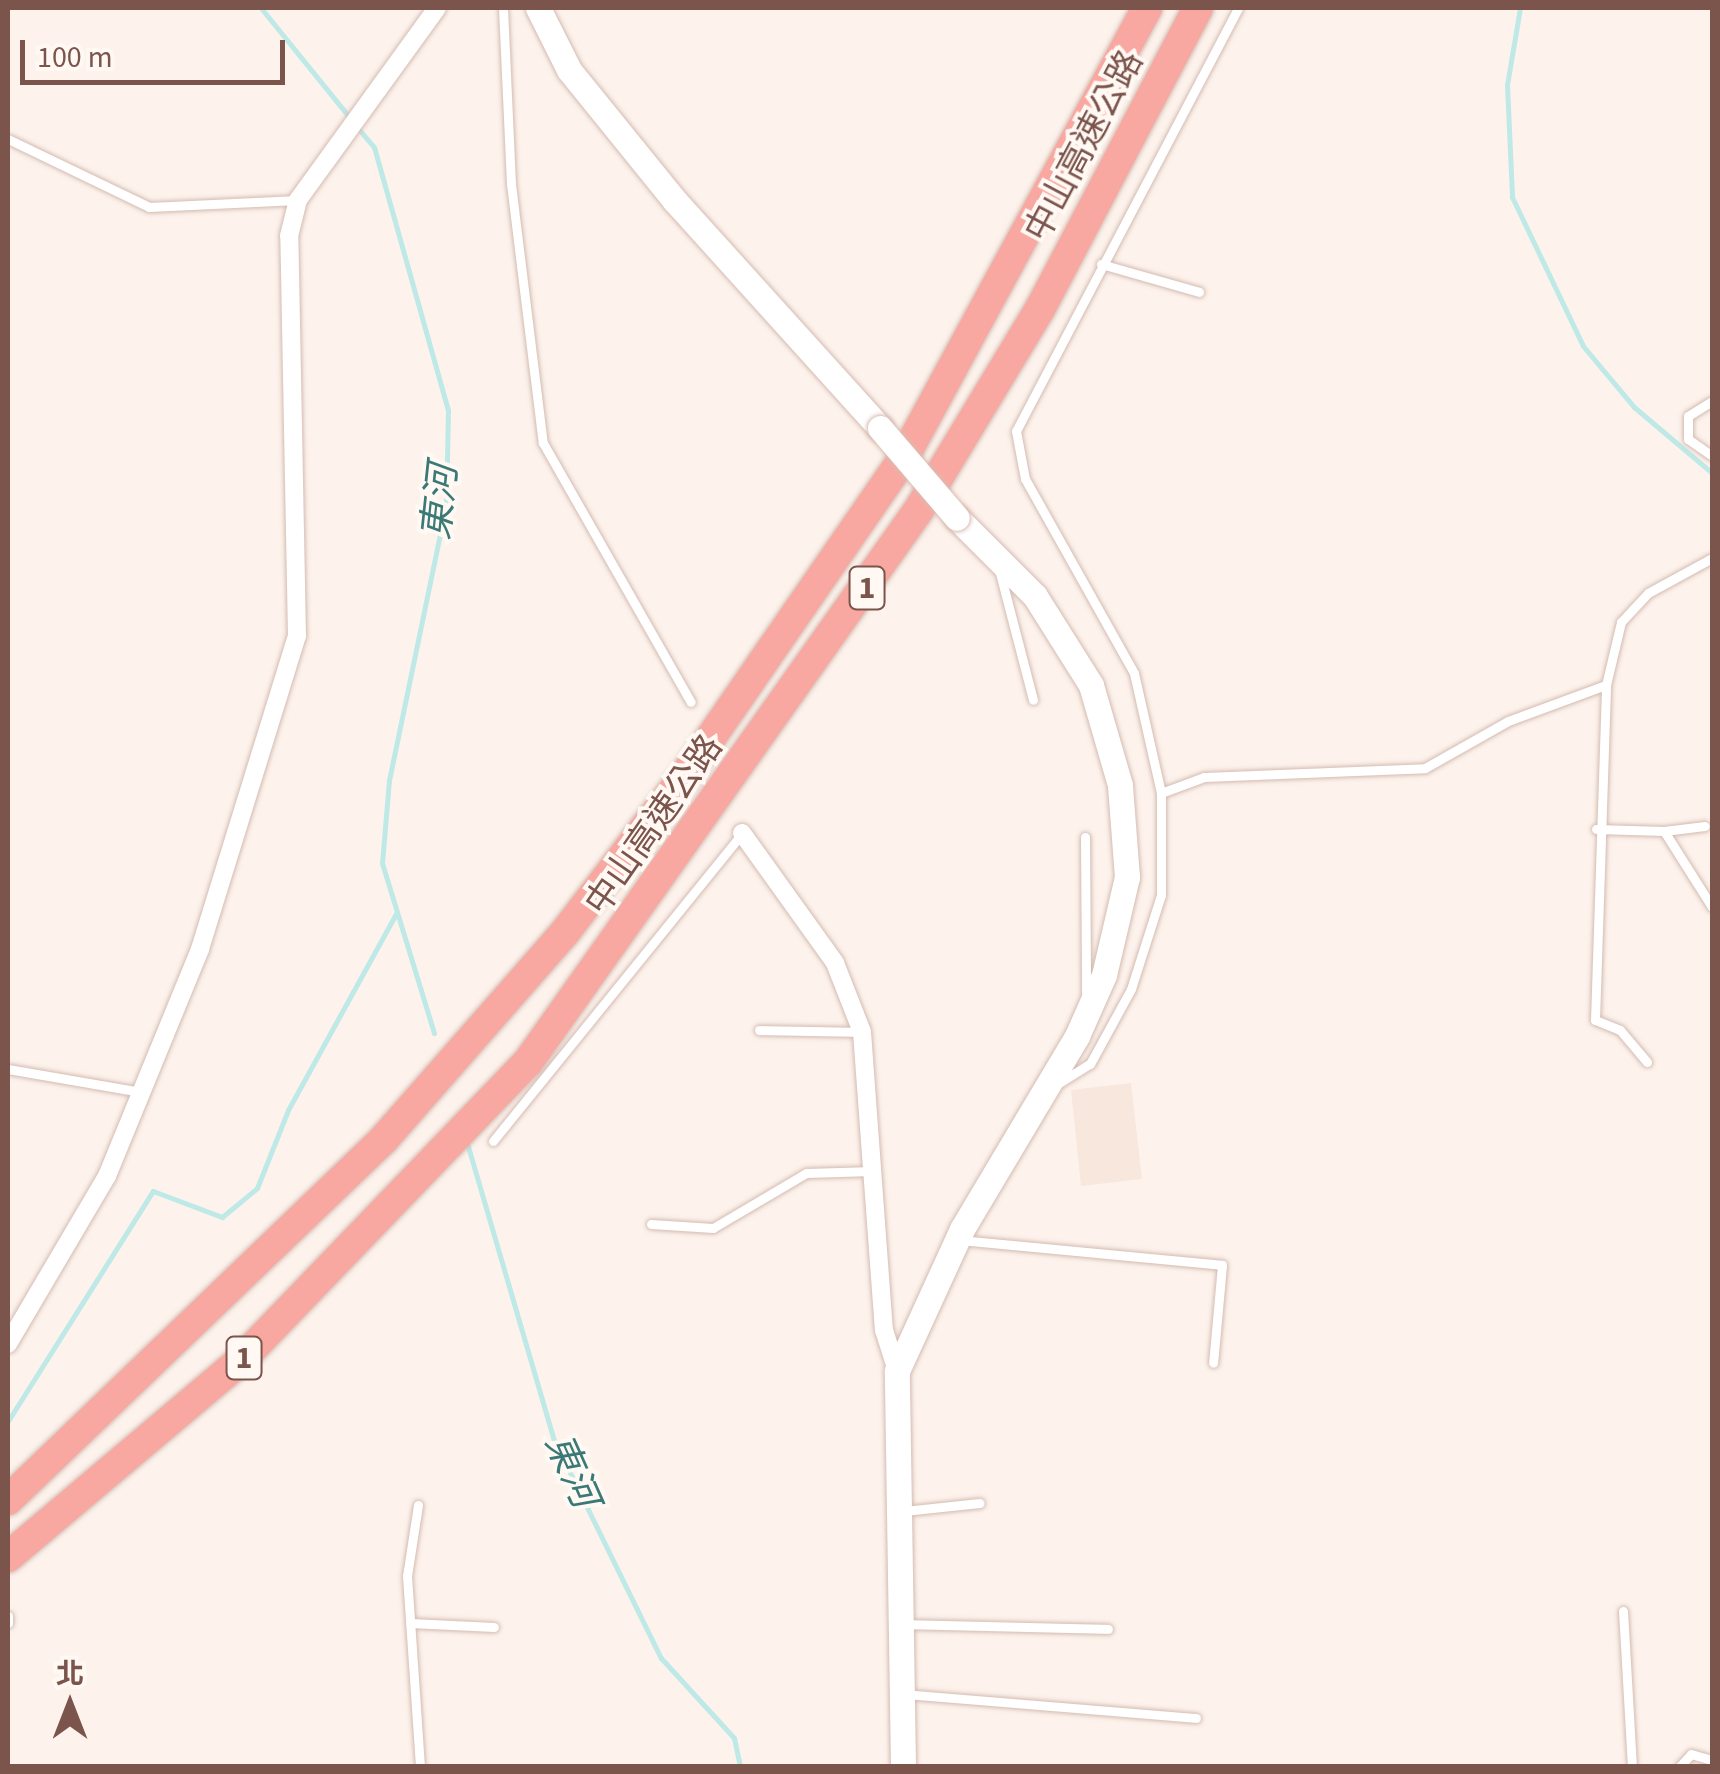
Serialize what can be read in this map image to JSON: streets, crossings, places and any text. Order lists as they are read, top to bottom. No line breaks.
{"streets":{"highway":["中山高速公路","1"]},"water":["東河"],"scale_bar":"100 m","north":"top"}
